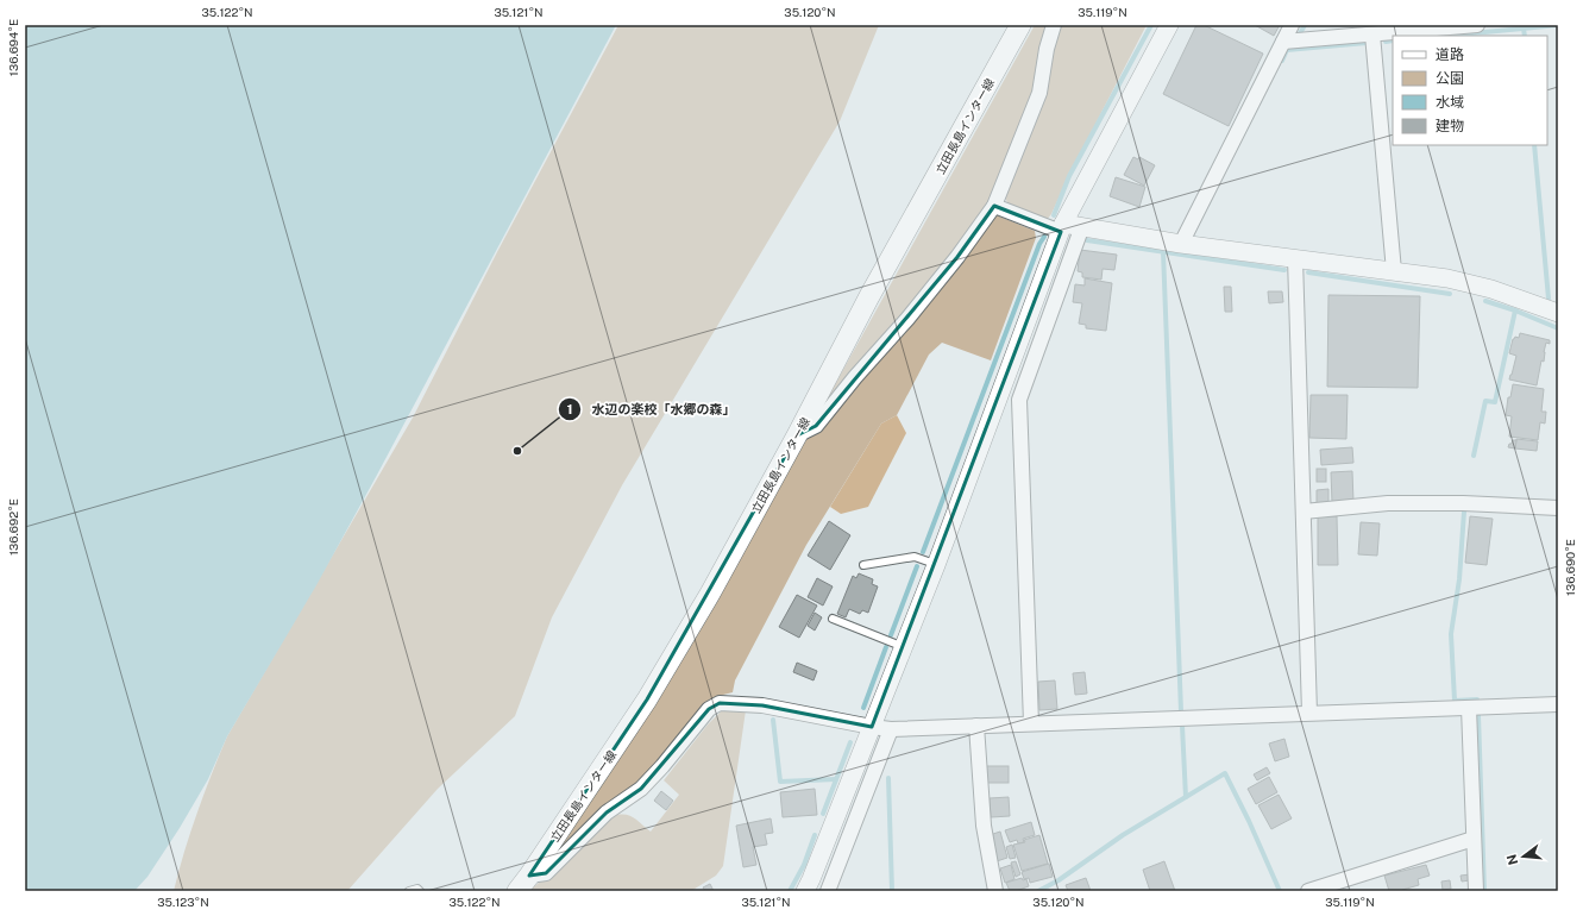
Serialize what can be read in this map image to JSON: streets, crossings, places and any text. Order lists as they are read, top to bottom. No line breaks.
{"streets":{"main road":["立田長島インター線"]},"places":["水辺の楽校「水郷の森」"],"legend":["道路","公園","水域","建物"],"north":"left","coordinates":["35.122°N","35.121°N","35.120°N","35.119°N","136.694°E","136.692°E","136.690°E","35.123°N"]}
